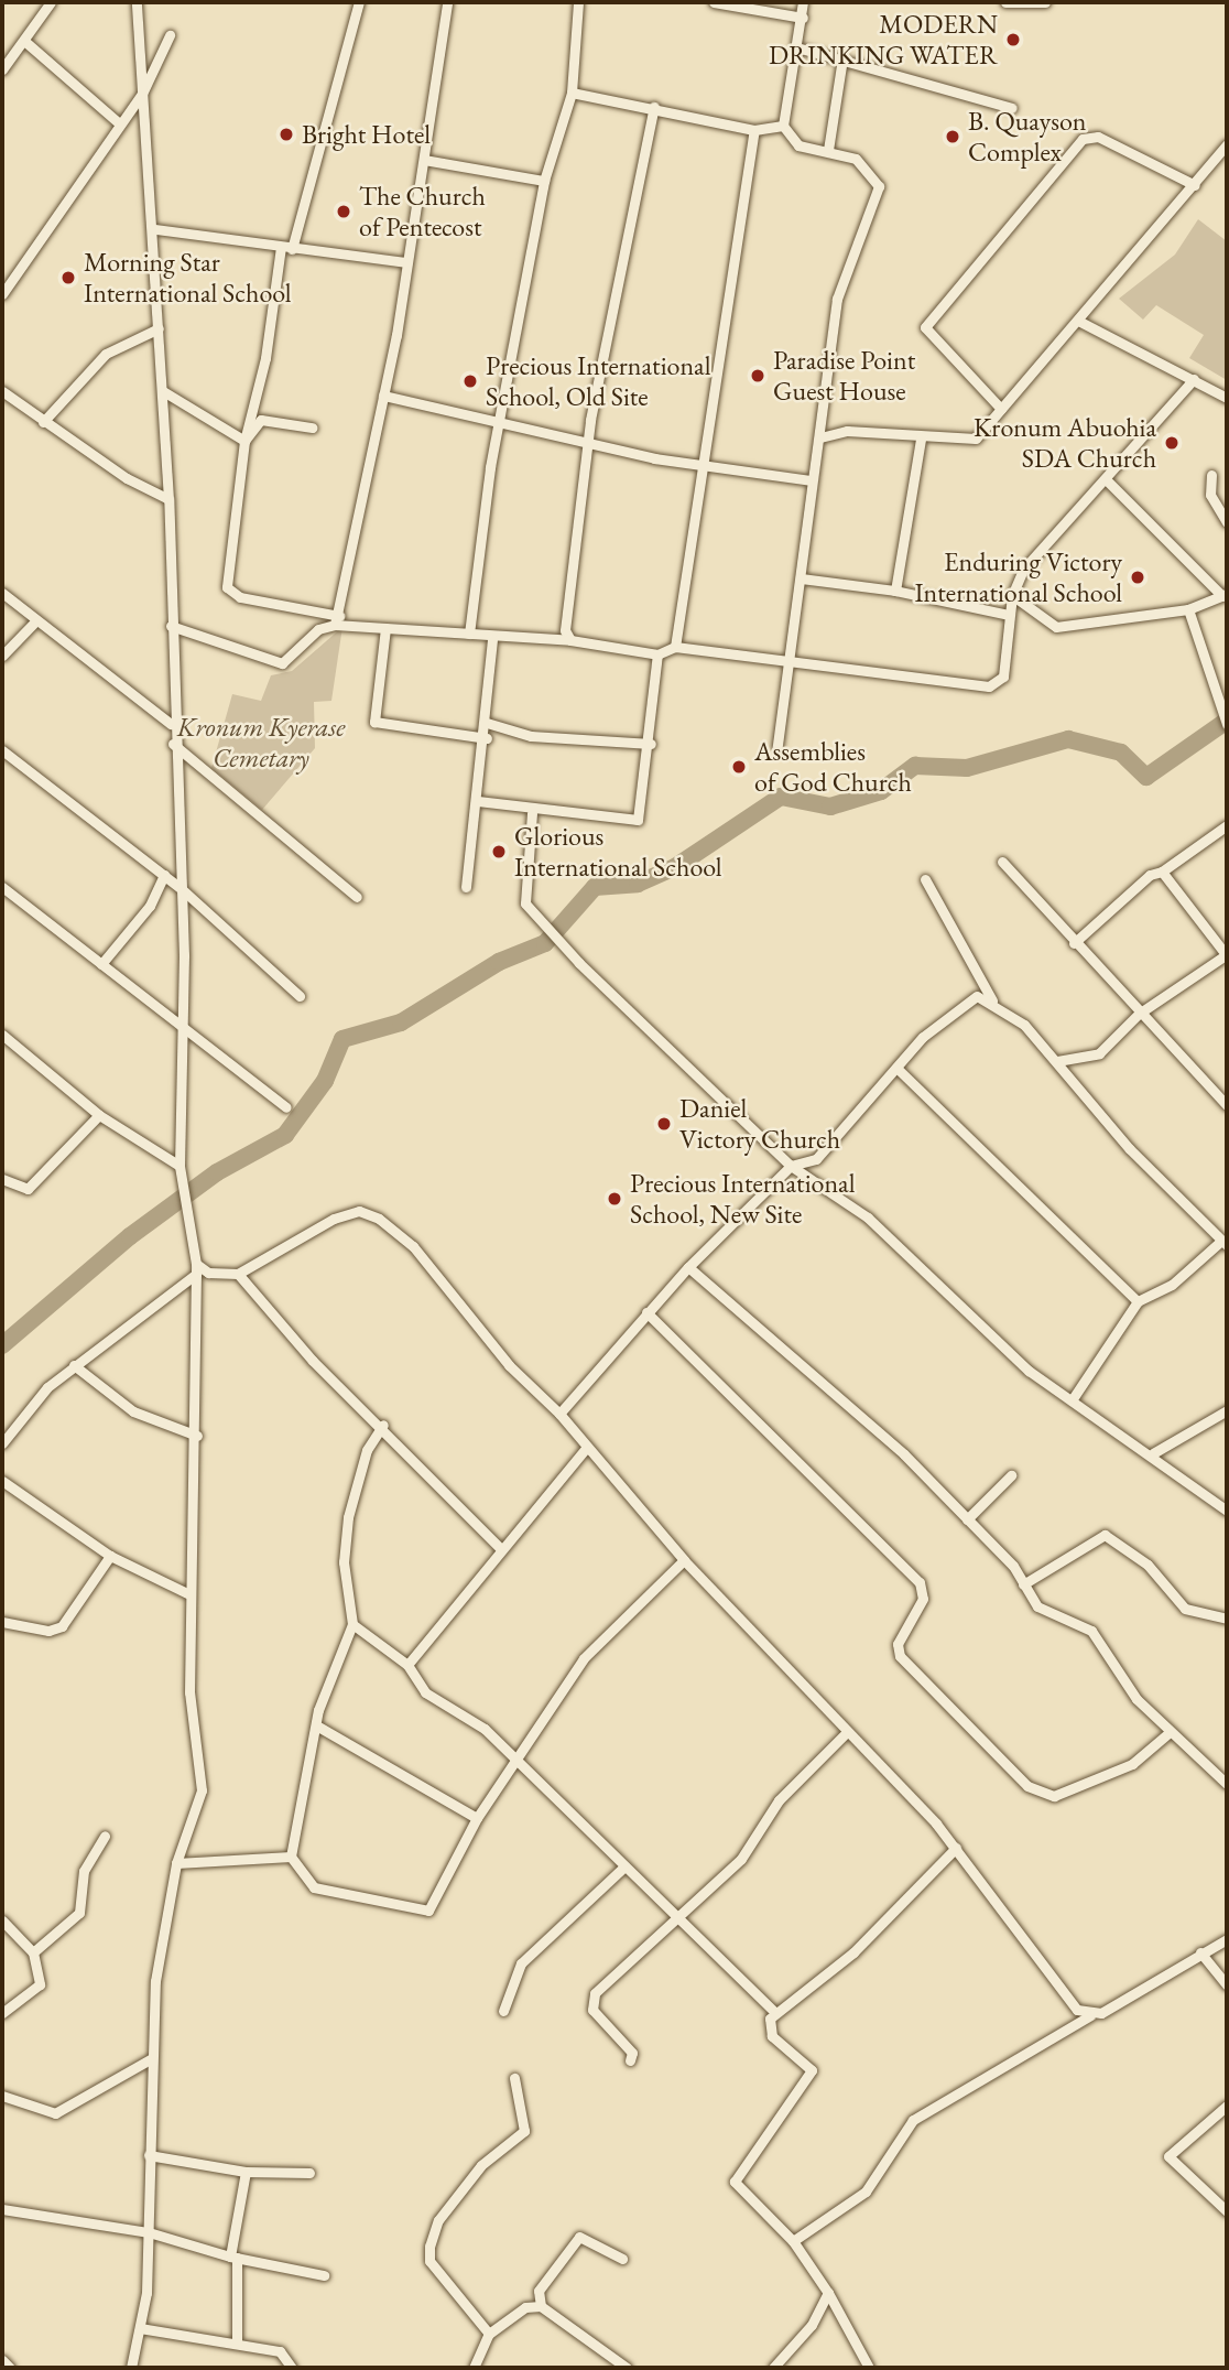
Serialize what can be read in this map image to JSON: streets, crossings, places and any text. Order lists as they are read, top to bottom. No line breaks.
{"parks":["Kronum Kyerase Cemetary"],"places":["MODERN DRINKING WATER","Bright Hotel","B. Quayson Complex","The Church of Pentecost","Morning Star International School","Paradise Point Guest House","Precious International School, Old Site","Kronum Abuohia SDA Church","Enduring Victory International School","Assemblies of God Church","Glorious International School","Daniel Victory Church","Precious International School, New Site"]}
